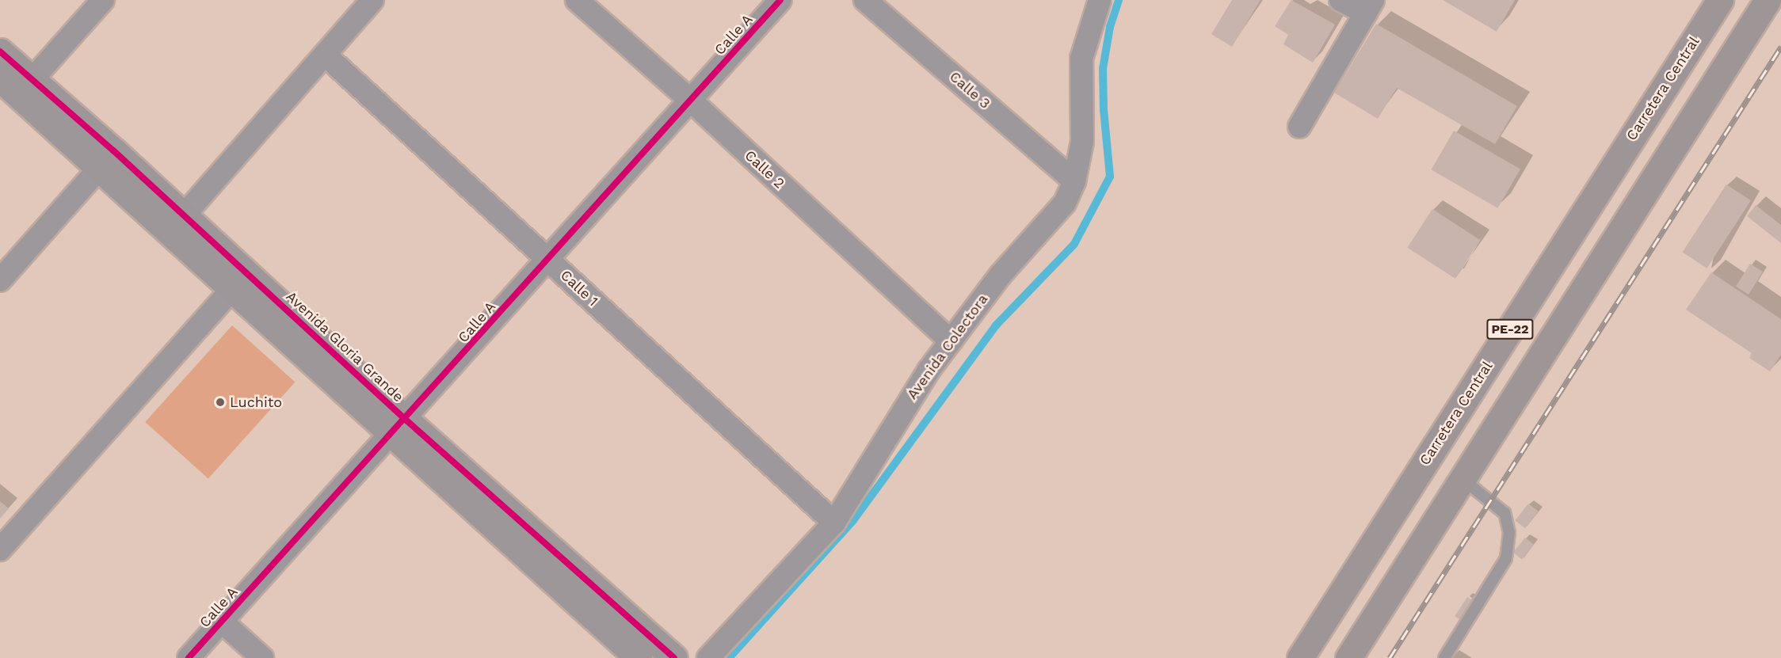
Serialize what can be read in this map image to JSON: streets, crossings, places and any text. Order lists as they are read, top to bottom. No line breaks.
{"streets":{"highway":["Carretera Central","PE-22"],"street":["Calle A","Calle 3","Calle 2","Calle 1","Avenida Gloria Grande","Avenida Colectora"]},"crossings":[["Calle A","Calle 2"],["Calle A","Calle 1"],["Calle A","Avenida Gloria Grande"],["Calle 3","Avenida Colectora"],["Calle 2","Avenida Colectora"],["Calle 1","Avenida Colectora"]],"places":["Luchito"]}
